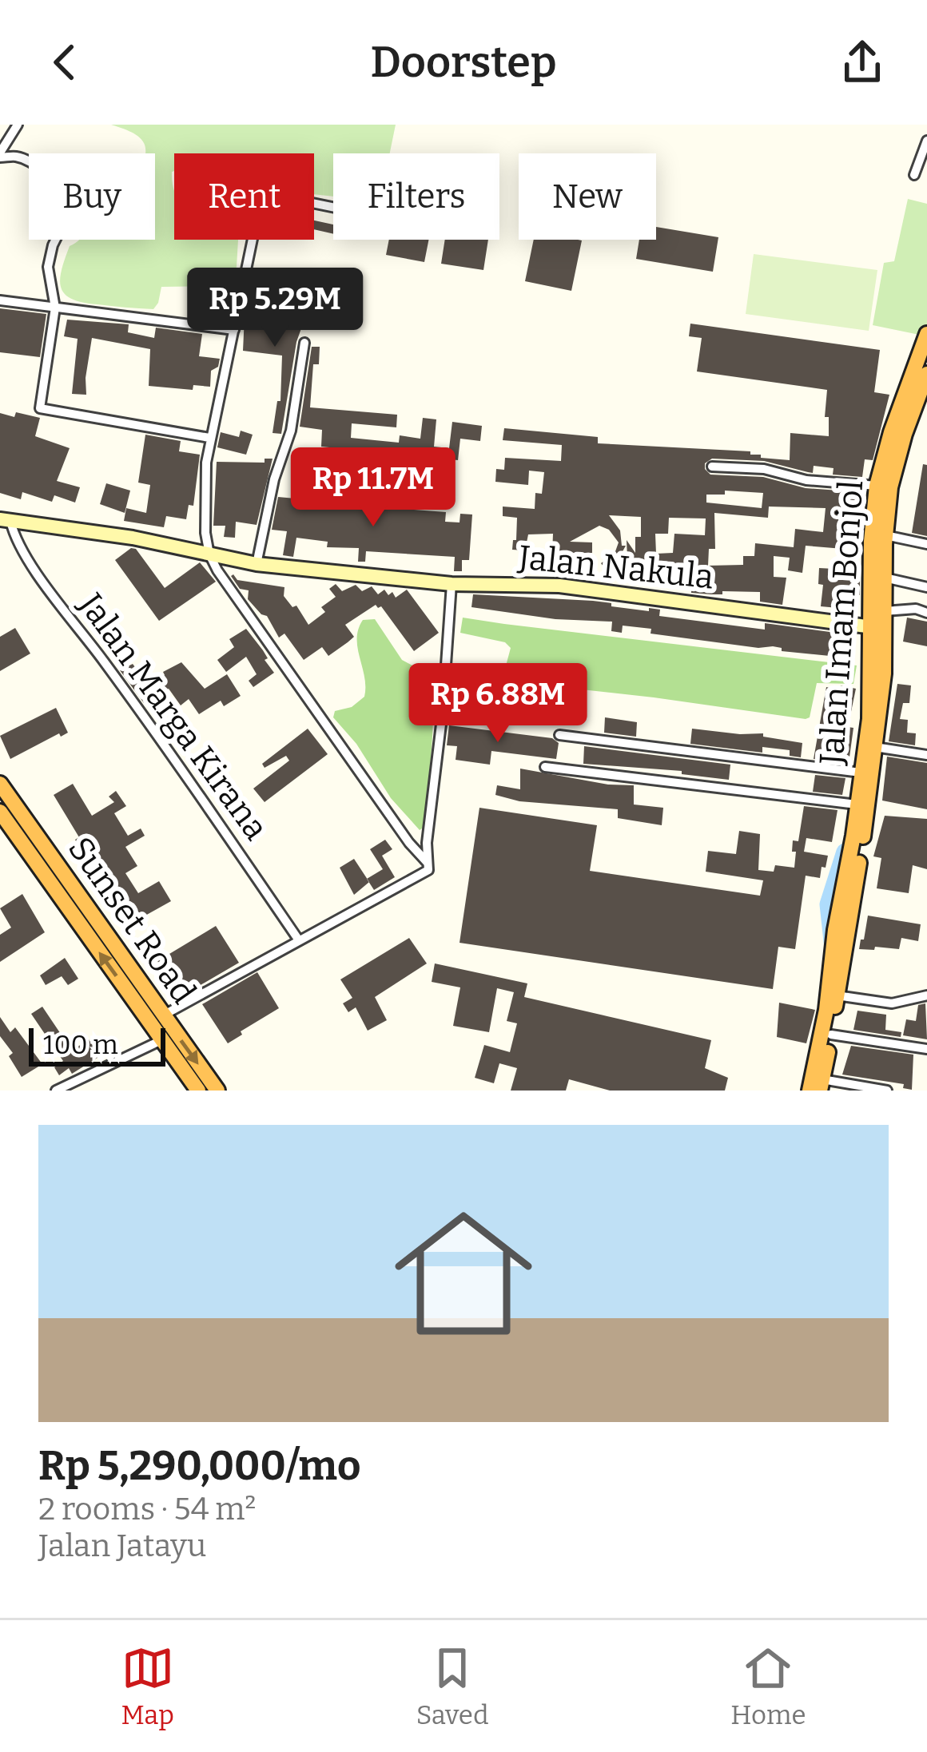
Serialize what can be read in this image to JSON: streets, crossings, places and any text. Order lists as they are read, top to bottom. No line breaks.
{"streets":{"highway":["Jalan Imam Bonjol","Sunset Road"],"main road":["Jalan Nakula"],"street":["Jalan Marga Kirana"]},"crossings":[["Jalan Nakula","Jalan Imam Bonjol"],["Jalan Nakula","Jalan Marga Kirana"]],"scale_bar":"100 m","page":{"header":"Doorstep","chip":["Buy","Rent","Filters","New"],"price":["Rp 5.29M","Rp 11.7M","Rp 6.88M"],"scale":"100 m","list":[{"name":"Rp 5,290,000/mo","note":"2 rooms · 54 m² · Jalan Jatayu"}],"tabs":["Map","Saved","Home"]}}
